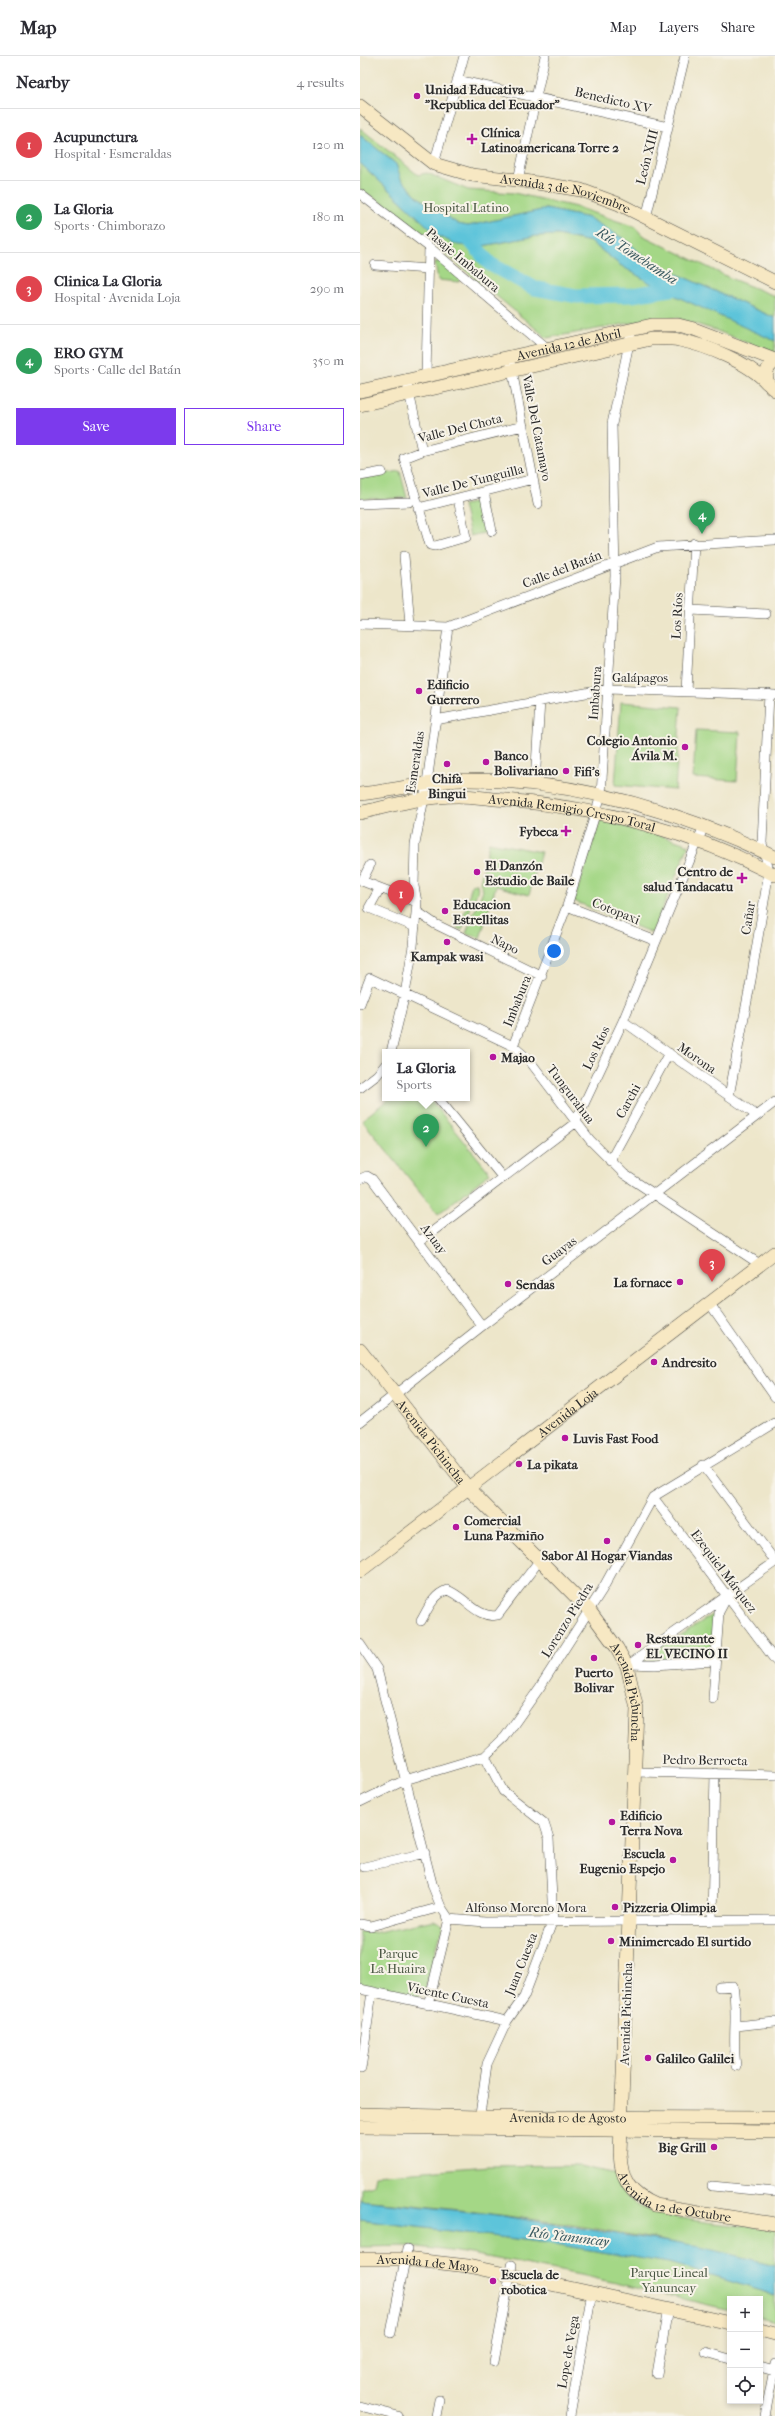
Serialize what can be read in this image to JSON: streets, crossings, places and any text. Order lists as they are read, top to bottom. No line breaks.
{"streets":{"main road":["Avenida 3 de Noviembre","Avenida 12 de Abril","Avenida Remigio Crespo Toral","Avenida Loja","Avenida Pichincha","Avenida 10 de Agosto","Avenida 12 de Octubre","Avenida 1 de Mayo"],"street":["Benedicto XV","León XIII","Pasaje Imbabura","Valle Del Chota","Valle Del Catamayo","Valle De Yunguilla","Calle del Batán","Los Ríos","Galápagos","Imbabura","Esmeraldas","Cotopaxi","Cañar","Napo","Morona","Tungurahua","Carchi","Azuay","Guayas","Ezequiel Márquez","Lorenzo Piedra","Pedro Berroeta","Alfonso Moreno Mora","Juan Cuesta","Vicente Cuesta","Lope de Vega"]},"crossings":[["Benedicto XV","León XIII"],["León XIII","Avenida 3 de Noviembre"],["Pasaje Imbabura","Avenida 12 de Abril"],["Avenida 12 de Abril","Valle Del Catamayo"],["Avenida 12 de Abril","Imbabura"],["Valle Del Chota","Valle Del Catamayo"],["Valle Del Chota","Valle De Yunguilla"],["Valle Del Catamayo","Valle De Yunguilla"],["Calle del Batán","Los Ríos"],["Calle del Batán","Imbabura"],["Calle del Batán","Esmeraldas"],["Los Ríos","Galápagos"],["Los Ríos","Avenida Remigio Crespo Toral"],["Los Ríos","Cotopaxi"],["Los Ríos","Morona"],["Los Ríos","Tungurahua"],["Los Ríos","Azuay"],["Galápagos","Imbabura"],["Galápagos","Esmeraldas"],["Galápagos","Cañar"],["Imbabura","Avenida Remigio Crespo Toral"],["Imbabura","Cotopaxi"],["Imbabura","Napo"],["Imbabura","Tungurahua"],["Esmeraldas","Avenida Remigio Crespo Toral"],["Esmeraldas","Napo"],["Esmeraldas","Tungurahua"],["Avenida Remigio Crespo Toral","Cañar"],["Cañar","Morona"],["Morona","Carchi"],["Morona","Guayas"],["Tungurahua","Carchi"],["Tungurahua","Guayas"],["Tungurahua","Avenida Loja"],["Azuay","Guayas"],["Guayas","Avenida Pichincha"],["Avenida Loja","Avenida Pichincha"],["Avenida Pichincha","Lorenzo Piedra"],["Avenida Pichincha","Pedro Berroeta"],["Avenida Pichincha","Alfonso Moreno Mora"],["Avenida Pichincha","Avenida 10 de Agosto"],["Avenida Pichincha","Avenida 12 de Octubre"],["Ezequiel Márquez","Lorenzo Piedra"],["Lorenzo Piedra","Alfonso Moreno Mora"],["Lorenzo Piedra","Juan Cuesta"],["Alfonso Moreno Mora","Juan Cuesta"],["Juan Cuesta","Vicente Cuesta"],["Juan Cuesta","Avenida 10 de Agosto"],["Avenida 10 de Agosto","Avenida 12 de Octubre"],["Avenida 1 de Mayo","Lope de Vega"]],"water":["Río Tomebamba","Río Yanuncay"],"parks":["Hospital Latino","Parque La Huaira","Parque Lineal Yanuncay"],"places":{"other":["Unidad Educativa \"Republica del Ecuador\"","Edificio Guerrero","Colegio Antonio Ávila M.","Banco Bolivariano","Chifa Bingui","Fifi's","El Danzón Estudio de Baile","Educacion Estrellitas","Kampak wasi","Majao","La fornace","Sendas","Andresito","Luvis Fast Food","La pikata","Comercial Luna Pazmiño","Sabor Al Hogar Viandas","Restaurante EL VECINO II","Puerto Bolivar","Edificio Terra Nova","Escuela Eugenio Espejo","Pizzeria Olimpia","Minimercado El surtido","Galileo Galilei","Big Grill","Escuela de robotica"],"health":["Clínica Latinoamericana Torre 2","Fybeca","Centro de salud Tandacatu"]},"page":{"header":"Map","nav":["Map","Layers","Share"],"heading":["Nearby","4 results"],"list":[{"mark":"1","name":"Acupunctura","note":"Hospital · Esmeraldas","value":"120 m"},{"mark":"2","name":"La Gloria","note":"Sports · Chimborazo","value":"180 m"},{"mark":"3","name":"Clinica La Gloria","note":"Hospital · Avenida Loja","value":"290 m"},{"mark":"4","name":"ERO GYM","note":"Sports · Calle del Batán","value":"350 m"}],"buttons":["Save","Share"],"pins":["4","1","2","3"],"popup":["La Gloria","Sports"],"map_buttons":["+","−"]}}
